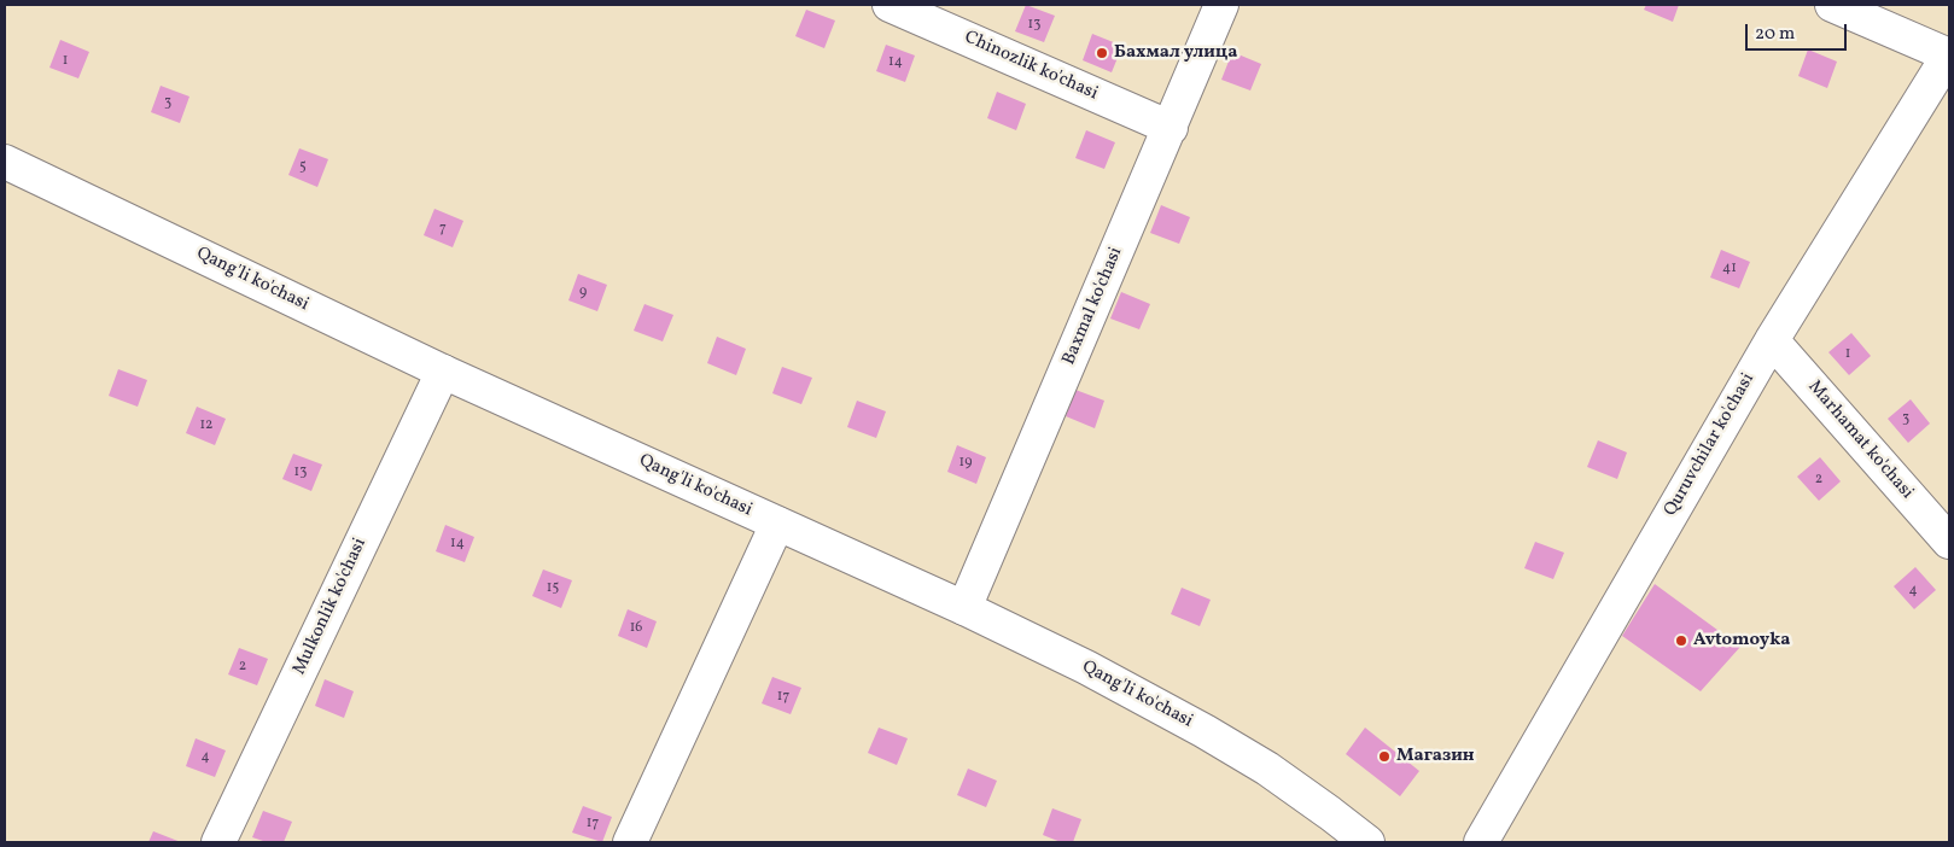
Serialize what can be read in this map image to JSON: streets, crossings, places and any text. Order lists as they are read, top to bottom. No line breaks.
{"streets":{"street":["Сhinozlik ko'chasi","Qang'li ko'chasi","Baхmal ko'chasi","Marhamat ko'chasi","Quruvchilar ko'chasi","Mulkonlik ko'chasi"]},"crossings":[["Сhinozlik ko'chasi","Baхmal ko'chasi"],["Qang'li ko'chasi","Baхmal ko'chasi"],["Qang'li ko'chasi","Mulkonlik ko'chasi"],["Marhamat ko'chasi","Quruvchilar ko'chasi"]],"places":["Бахмал улица","Avtomoyka","Магазин"],"house_numbers":["13","1","14","3","5","7","41","9","1","3","12","19","13","2","14","15","4","16","2","17","4","17"],"scale_bar":"20 m"}
